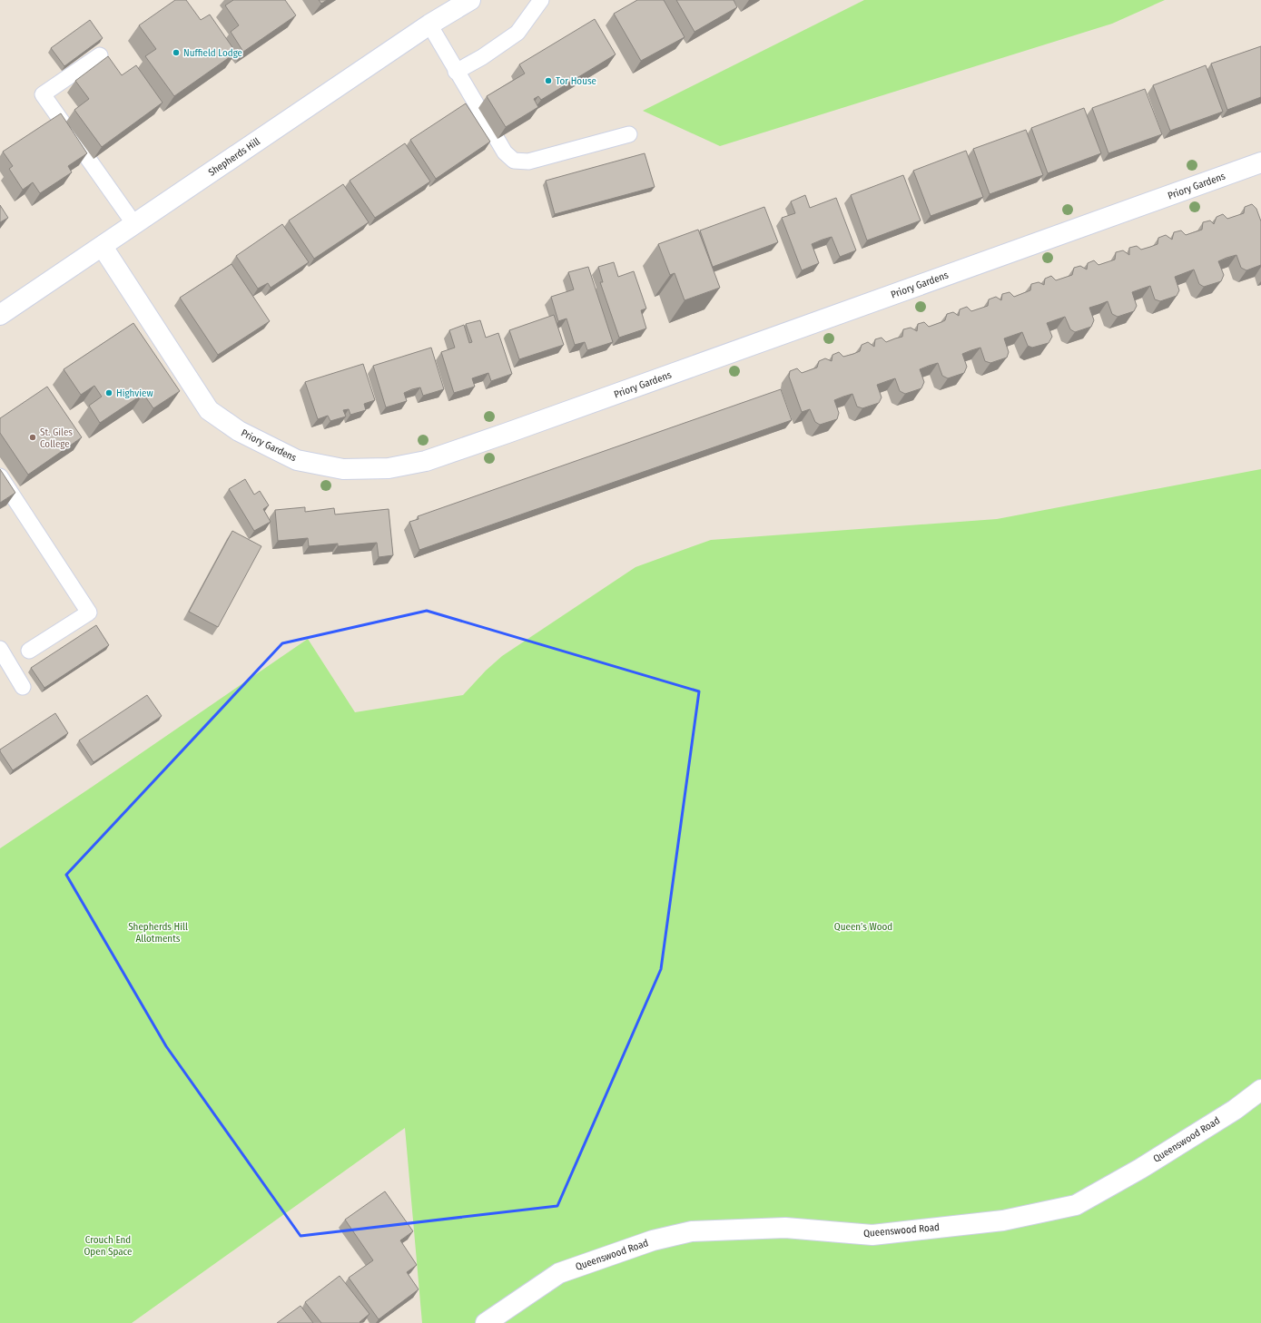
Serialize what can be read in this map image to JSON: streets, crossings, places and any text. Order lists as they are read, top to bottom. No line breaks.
{"streets":{"street":["Shepherds Hill","Priory Gardens","Queenswood Road"]},"crossings":[["Shepherds Hill","Priory Gardens"]],"parks":["Shepherds Hill Allotments","Queen’s Wood","Crouch End Open Space"],"places":["Nuffield Lodge","Tor House","Highview","St. Giles College"]}
